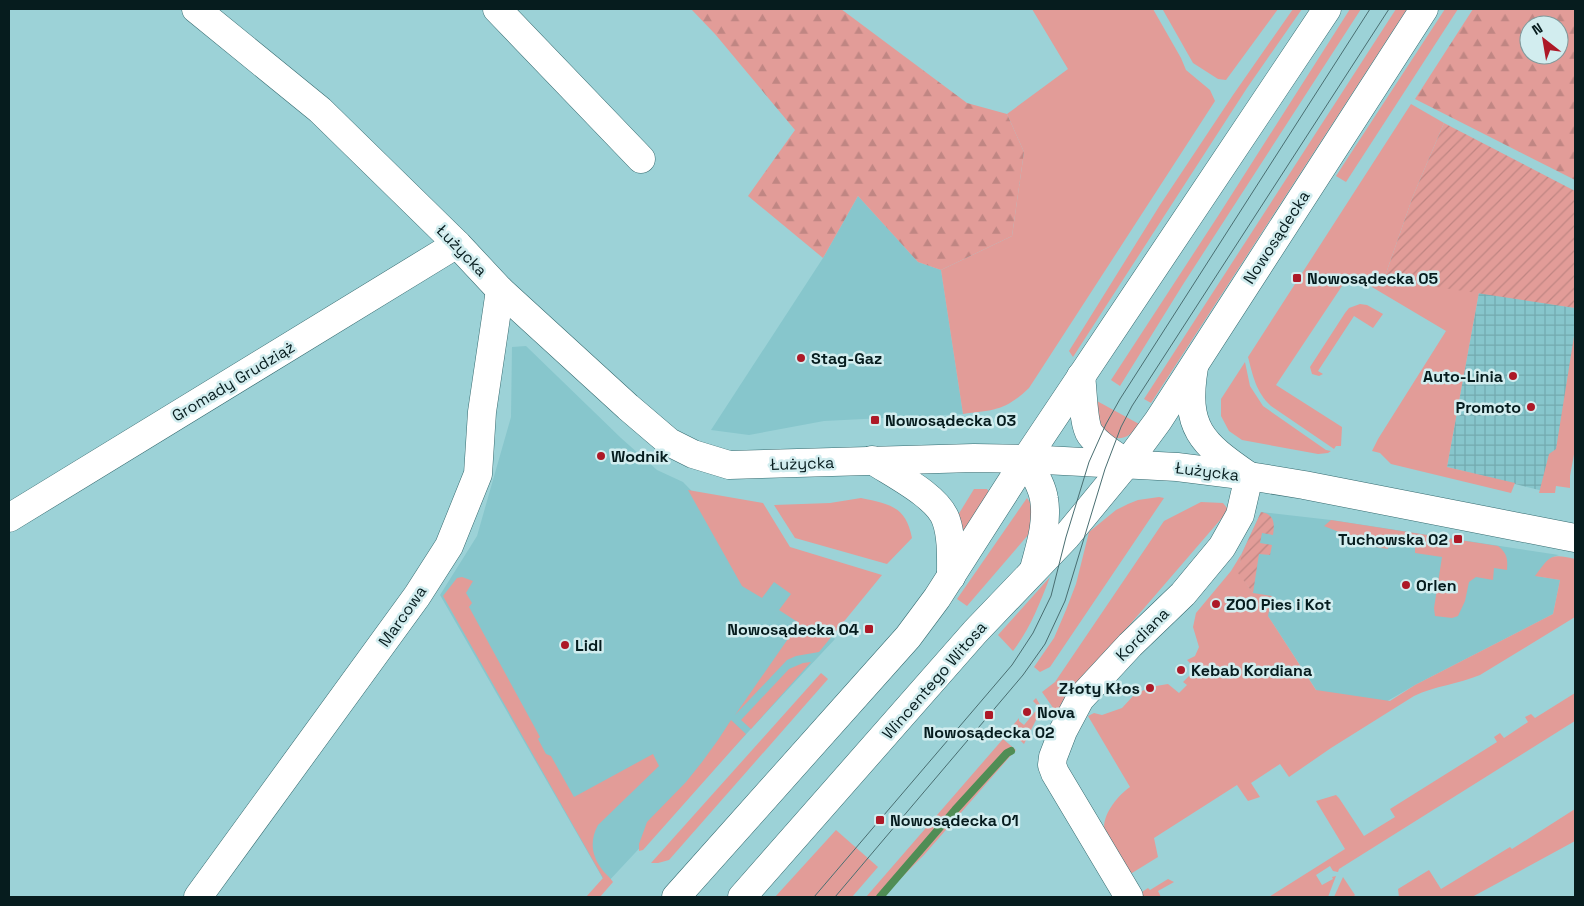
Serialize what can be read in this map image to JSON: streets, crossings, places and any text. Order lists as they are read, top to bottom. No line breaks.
{"streets":{"street":["Nowosądecka","Łużycka","Gromady Grudziąż","Marcowa","Kordiana","Wincentego Witosa"]},"crossings":[["Nowosądecka","Łużycka"],["Nowosądecka","Wincentego Witosa"],["Łużycka","Gromady Grudziąż"],["Łużycka","Marcowa"],["Łużycka","Kordiana"],["Łużycka","Wincentego Witosa"]],"places":{"transit":["Nowosądecka 05","Nowosądecka 03","Tuchowska 02","Nowosądecka 04","Nowosądecka 02","Nowosądecka 01"],"other":["Stag-Gaz","Auto-Linia","Promoto","Wodnik","Orlen","ZOO Pies i Kot","Lidl","Kebab Kordiana","Złoty Kłos","Nova"]},"north":"top left"}
